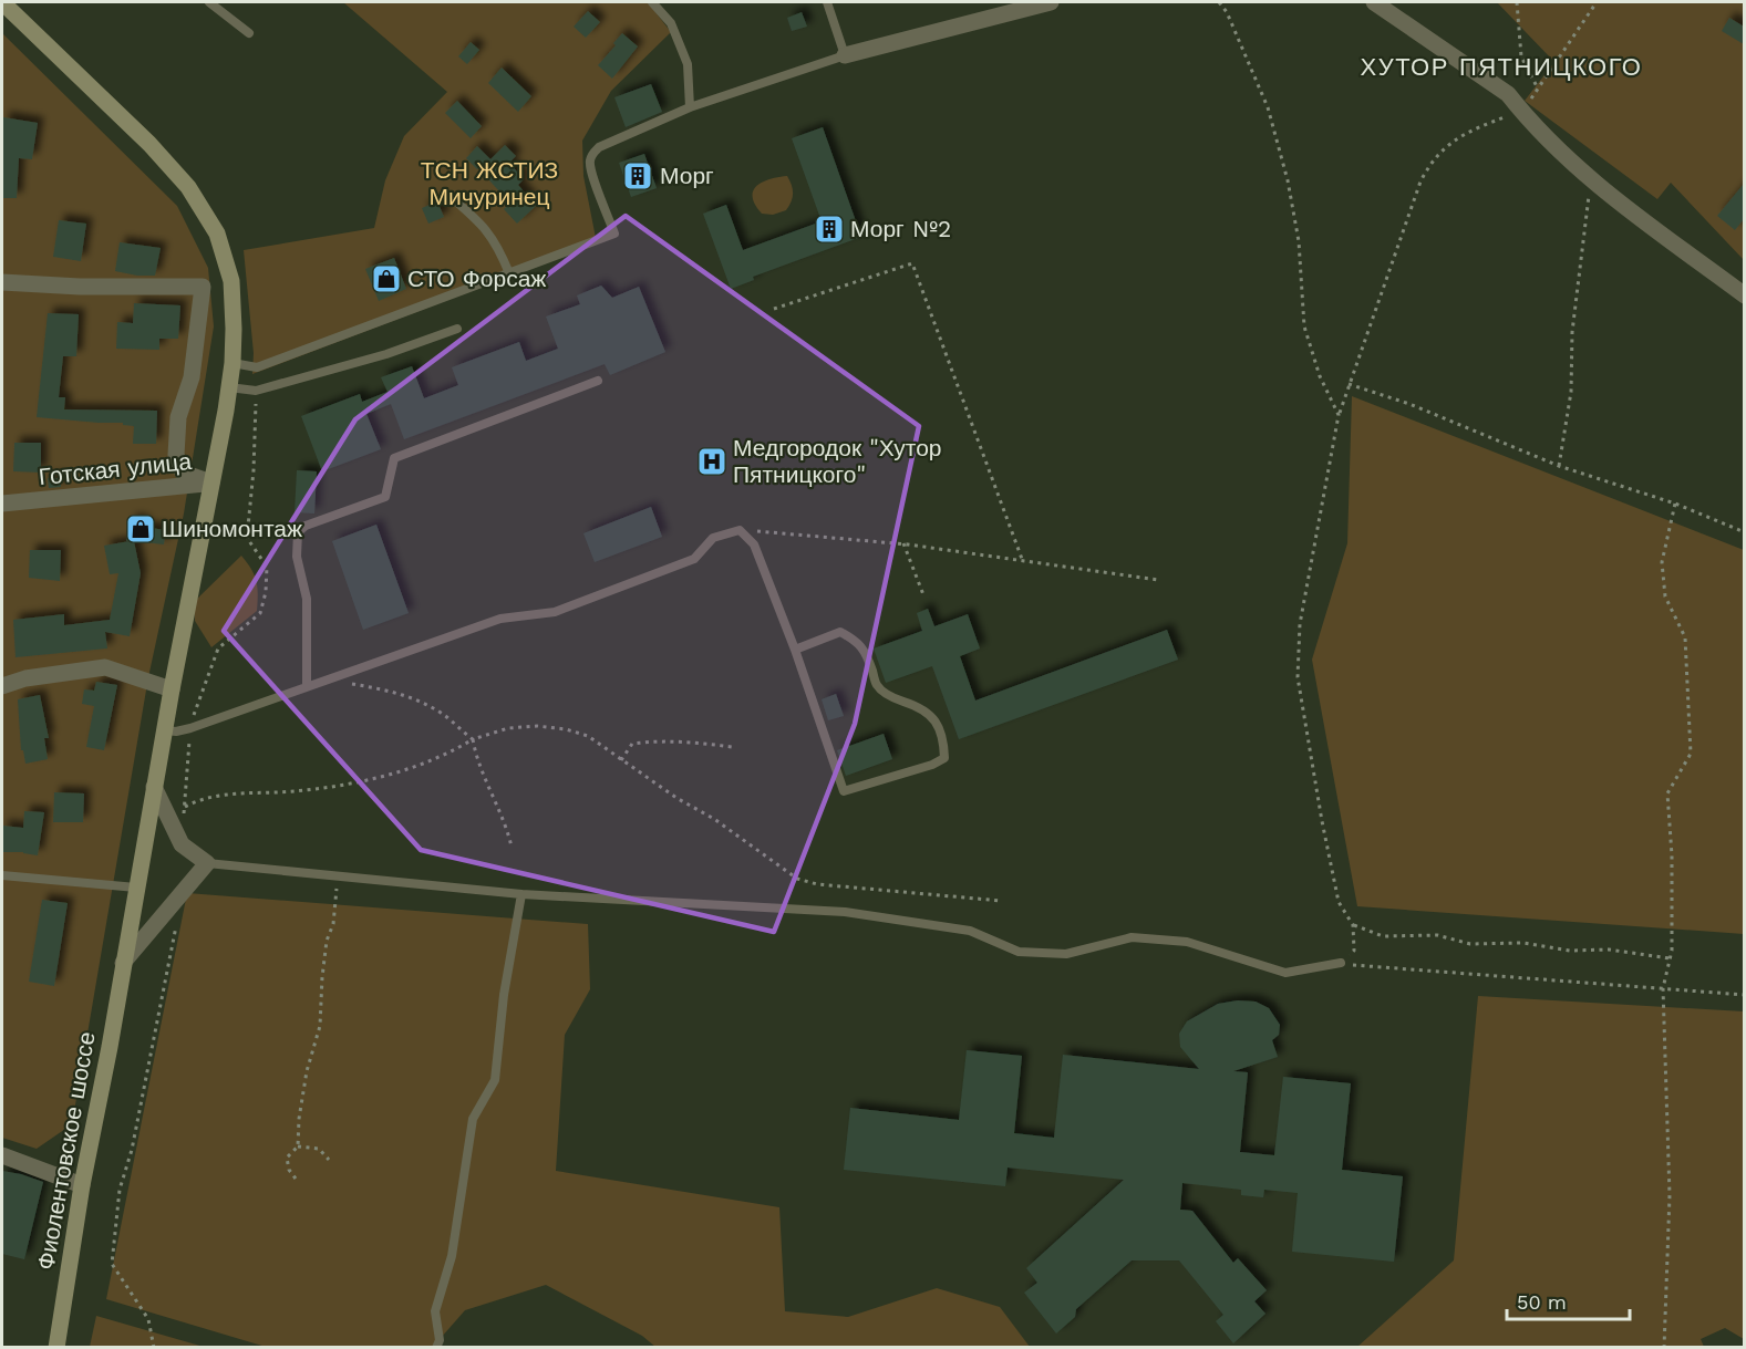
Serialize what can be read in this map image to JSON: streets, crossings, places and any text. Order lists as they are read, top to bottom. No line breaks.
{"streets":{"main road":["Фиолентовское шоссе"],"street":["Готская улица"]},"crossings":[["Готская улица","Фиолентовское шоссе"]],"districts":["ХУТОР ПЯТНИЦКОГО"],"parks":["ТСН ЖСТИЗ Мичуринец"],"places":{"building":["Морг","Морг №2"],"shop":["СТО Форсаж","Шиномонтаж"],"hospital":["Медгородок \"Хутор Пятницкого\""]},"scale_bar":"50 m"}
